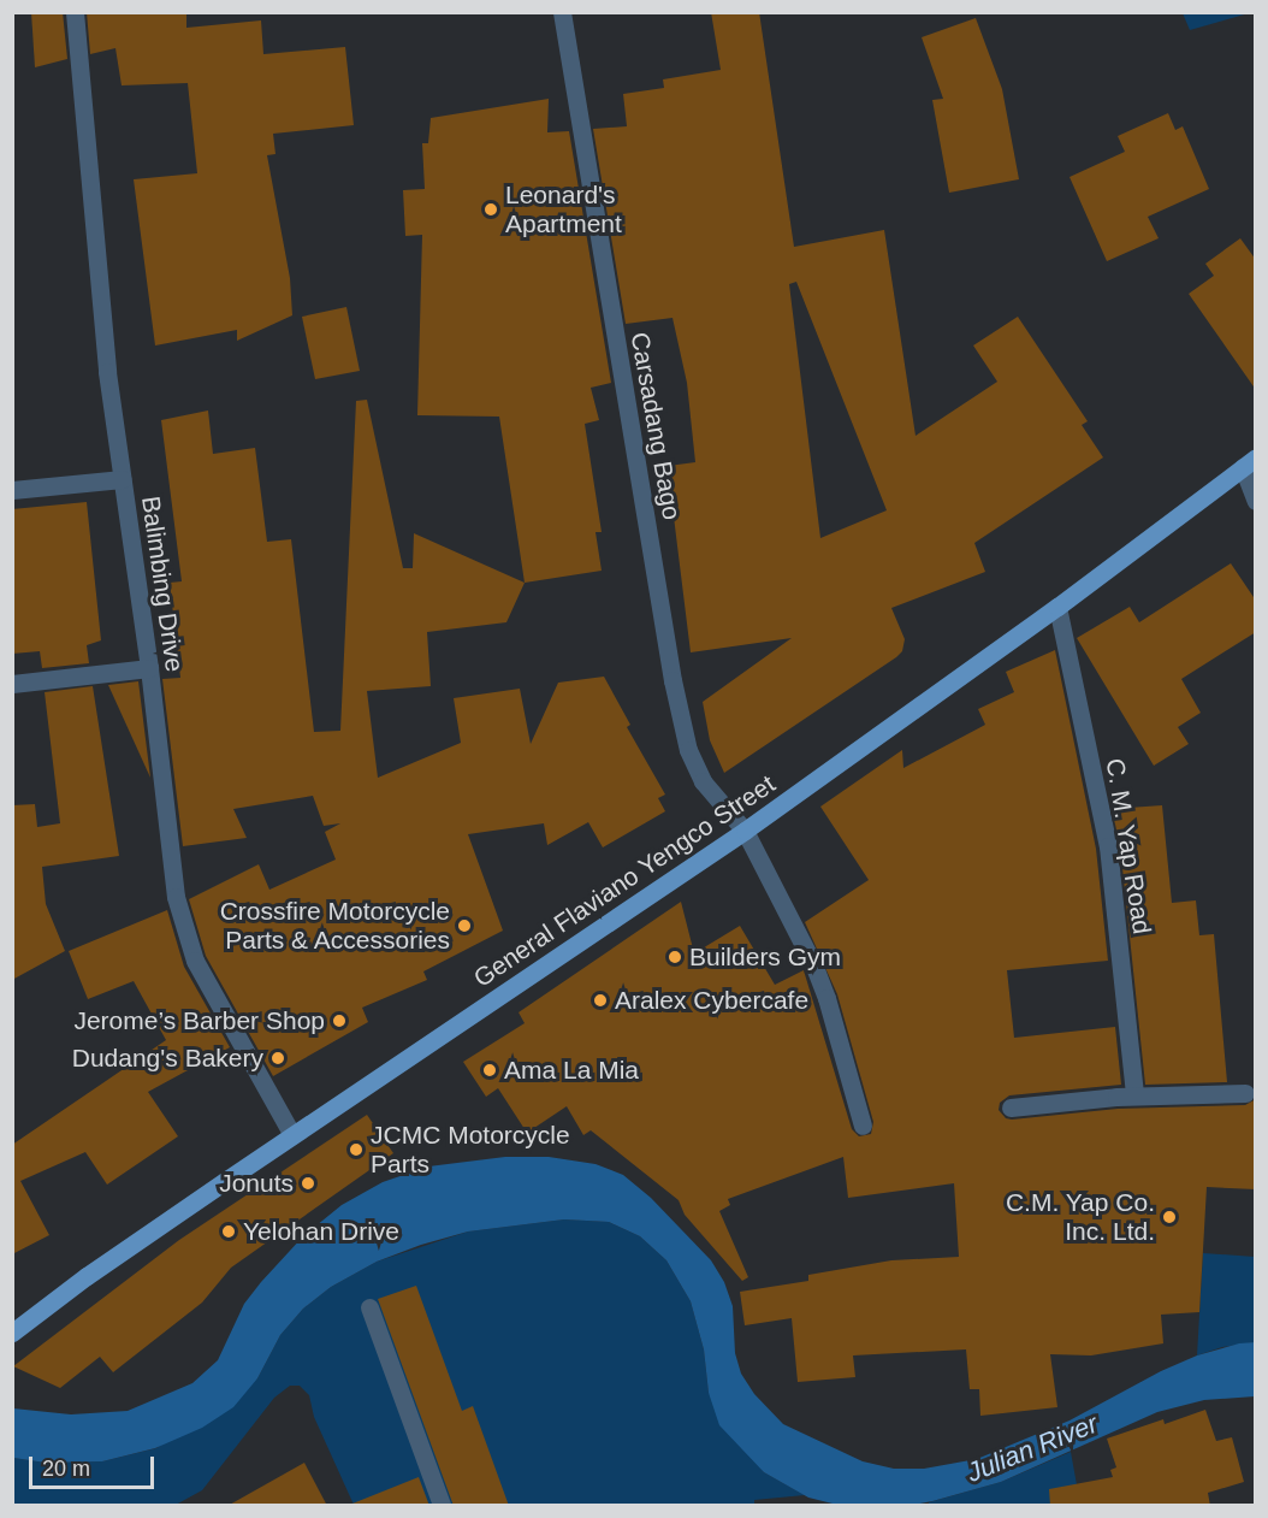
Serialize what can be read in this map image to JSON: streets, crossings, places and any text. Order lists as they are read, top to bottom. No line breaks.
{"streets":{"main road":["General Flaviano Yengco Street"],"street":["Carsadang Bago","Balimbing Drive","C. M. Yap Road"]},"crossings":[["Carsadang Bago","General Flaviano Yengco Street"],["Balimbing Drive","General Flaviano Yengco Street"],["C. M. Yap Road","General Flaviano Yengco Street"]],"water":["Julian River"],"places":["Leonard's Apartment","Crossfire Motorcycle Parts & Accessories","Builders Gym","Aralex Cybercafe","Jerome’s Barber Shop","Dudang's Bakery","Ama La Mia","JCMC Motorcycle Parts","Jonuts","C.M. Yap Co. Inc. Ltd.","Yelohan Drive"],"scale_bar":"20 m"}
